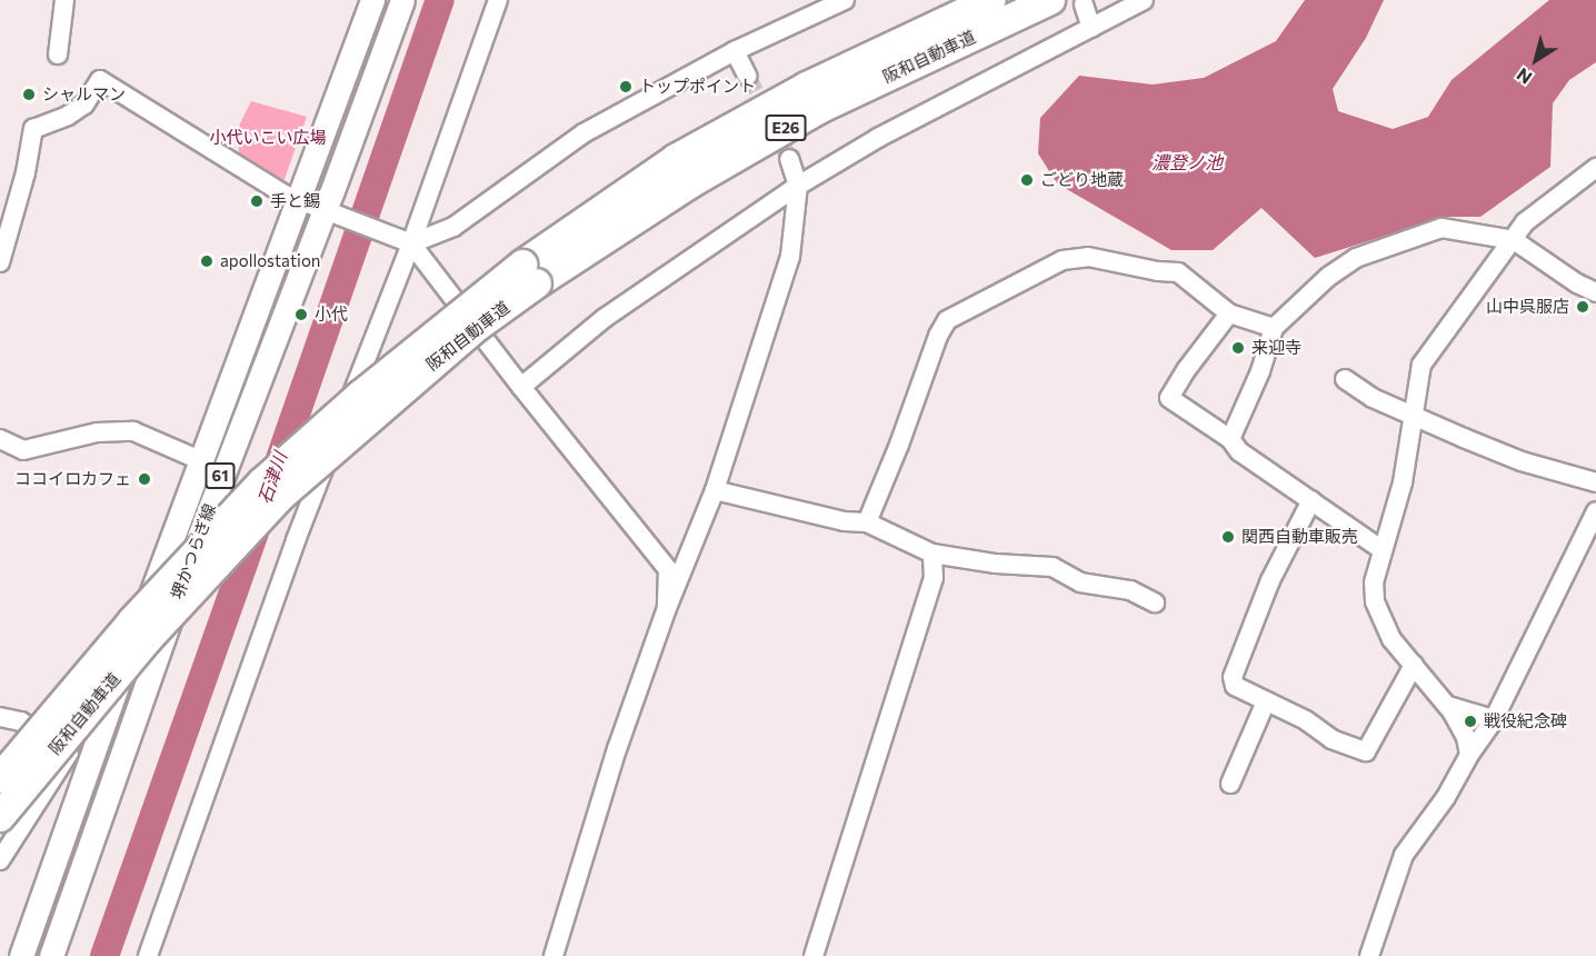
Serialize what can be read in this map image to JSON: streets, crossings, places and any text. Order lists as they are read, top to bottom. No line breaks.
{"streets":{"highway":["阪和自動車道","E26"],"main road":["61","堺かつらぎ線"]},"water":["濃登ノ池","石津川"],"parks":["小代いこい広場"],"places":["トップポイント","シャルマン","ごどり地蔵","手と錫","apollostation","山中呉服店","小代","来迎寺","ココイロカフェ","関西自動車販売","戦役紀念碑"],"north":"bottom left"}
